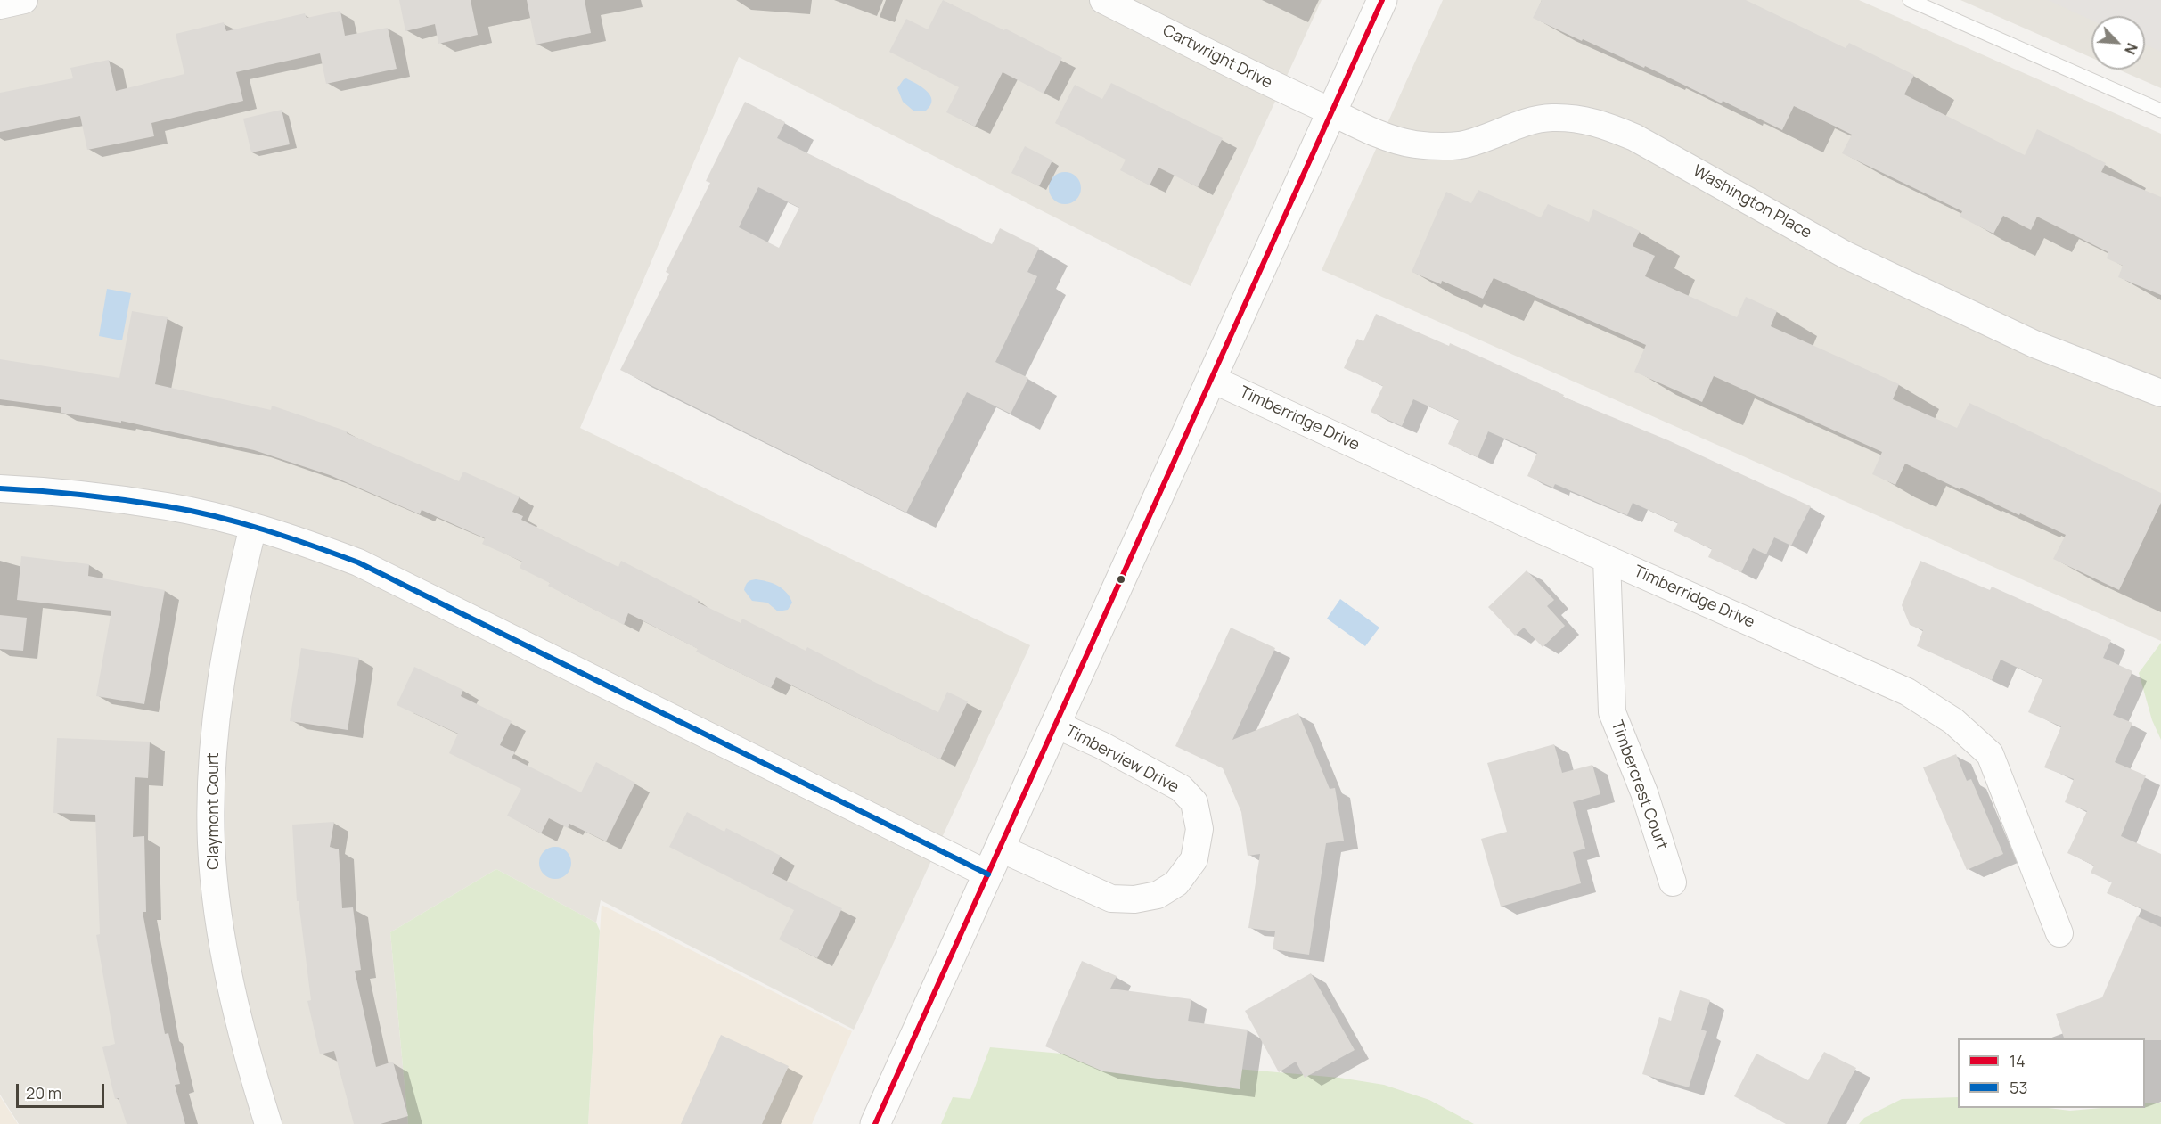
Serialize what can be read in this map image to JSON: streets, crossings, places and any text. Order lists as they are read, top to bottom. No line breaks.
{"streets":{"street":["Cartwright Drive","Washington Place","Timberridge Drive","Timberview Drive","Timbercrest Court","Claymont Court"]},"crossings":[["Cartwright Drive","Washington Place"],["Timberridge Drive","Timbercrest Court"]],"lines":["transit line 14","transit line 53"],"legend":["14","53"],"scale_bar":"20 m","north":"bottom right"}
